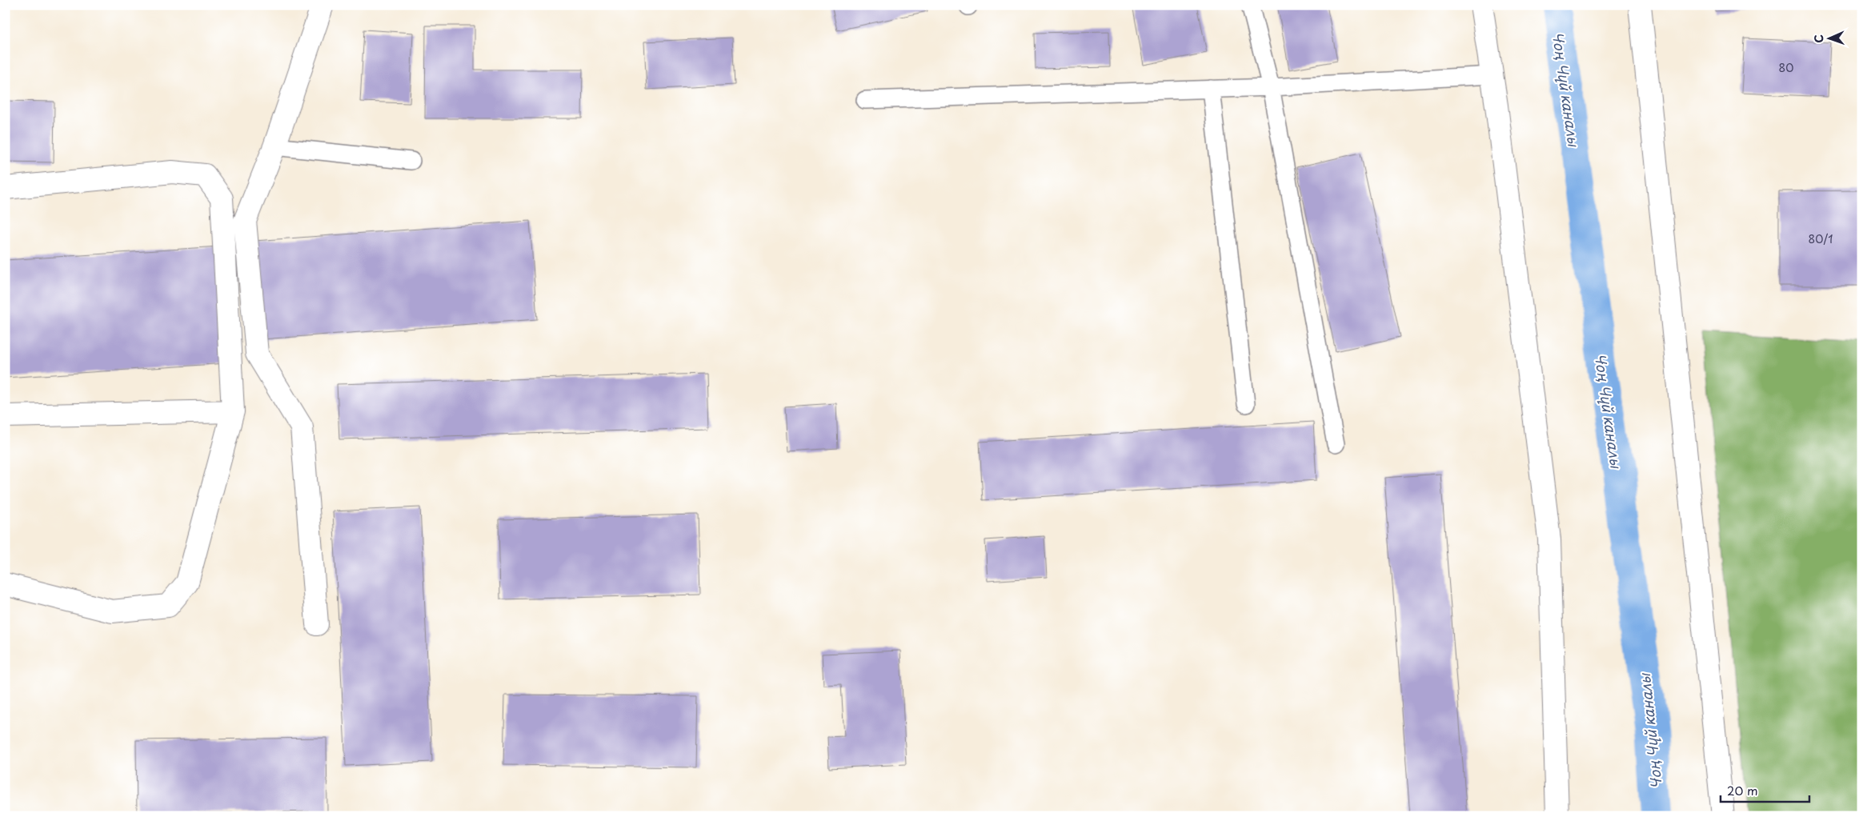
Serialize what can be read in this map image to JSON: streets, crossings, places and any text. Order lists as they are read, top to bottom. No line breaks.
{"water":["Чоң Чүй каналы"],"house_numbers":["80","80/1"],"scale_bar":"20 m","north":"left"}
